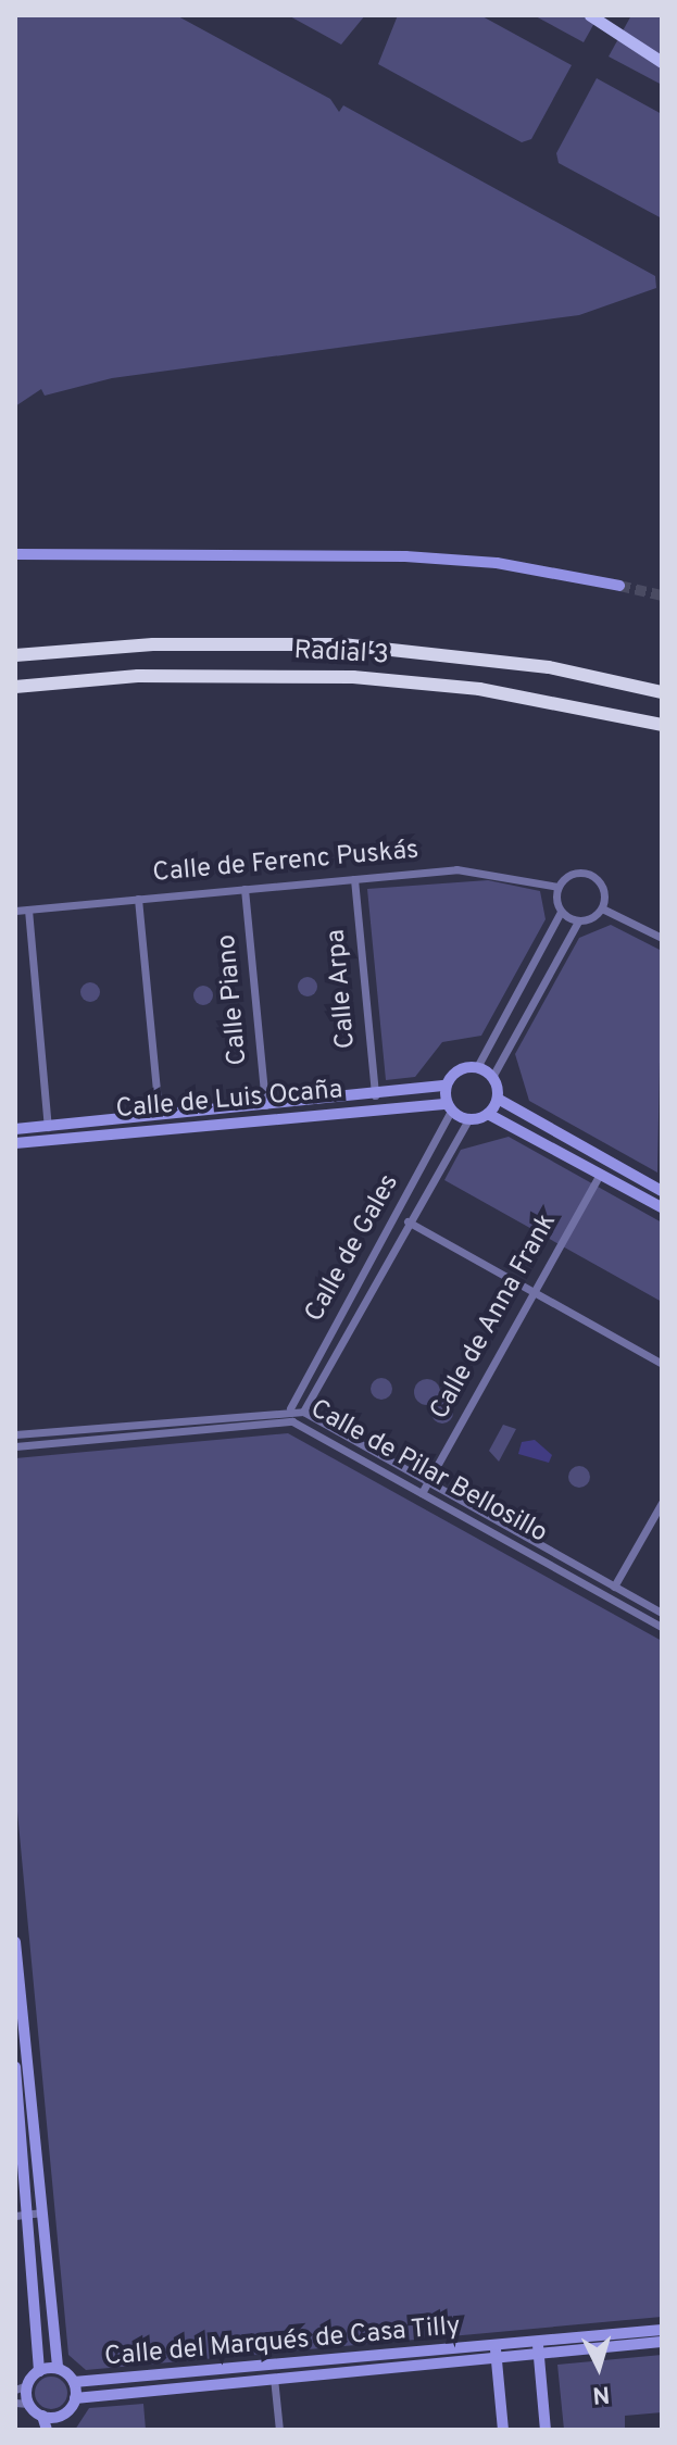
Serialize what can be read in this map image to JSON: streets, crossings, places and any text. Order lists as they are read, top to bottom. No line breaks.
{"streets":{"highway":["Radial 3"],"main road":["Calle de Luis Ocaña","Calle del Marqués de Casa Tilly"],"street":["Calle de Ferenc Puskás","Calle Arpa","Calle Piano","Calle de Gales","Calle de Anna Frank","Calle de Pilar Bellosillo"]},"crossings":[["Calle de Ferenc Puskás","Calle Arpa"],["Calle de Ferenc Puskás","Calle Piano"],["Calle Arpa","Calle de Luis Ocaña"],["Calle Piano","Calle de Luis Ocaña"],["Calle de Luis Ocaña","Calle de Gales"],["Calle de Gales","Calle de Pilar Bellosillo"],["Calle de Anna Frank","Calle de Pilar Bellosillo"]],"north":"bottom"}
